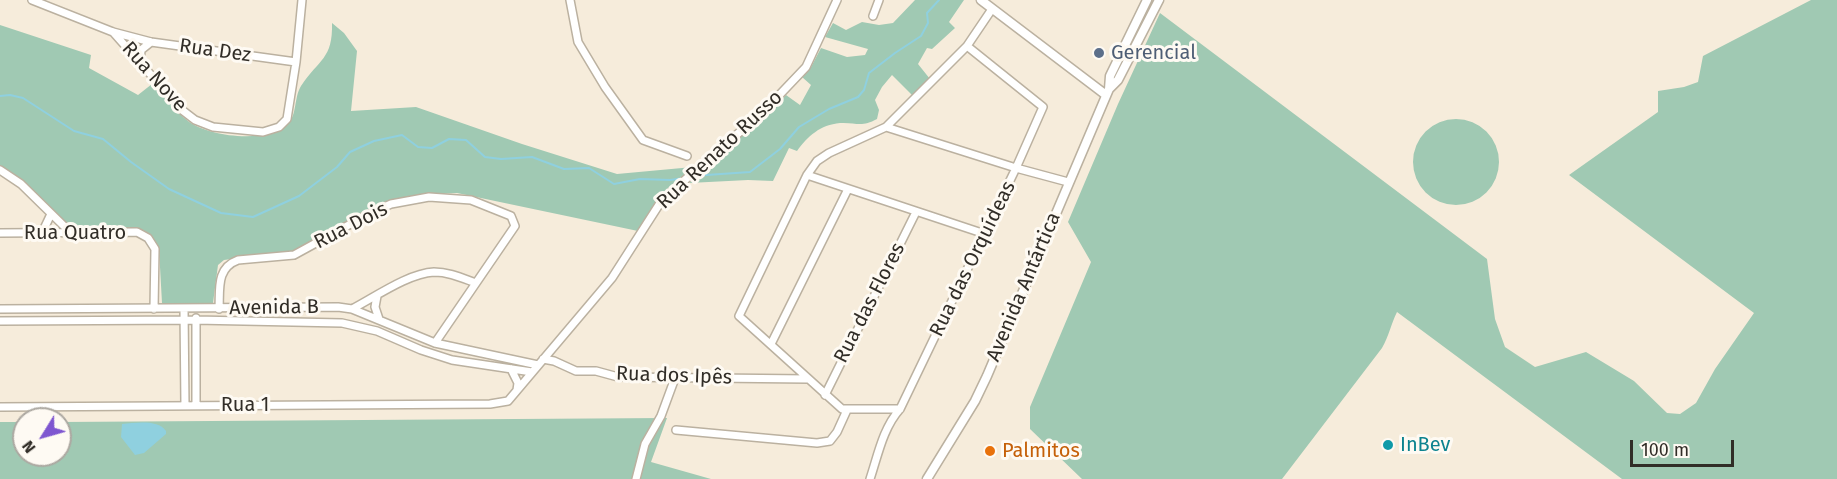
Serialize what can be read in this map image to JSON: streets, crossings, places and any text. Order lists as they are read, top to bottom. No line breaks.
{"streets":{"main road":["Avenida Antártica"],"street":["Rua Dez","Rua Nove","Rua Renato Russo","Rua Dois","Rua Quatro","Rua das Orquídeas","Rua das Flores","Avenida B","Rua dos Ipês","Rua 1"]},"crossings":[["Rua Dez","Rua Nove"],["Rua Renato Russo","Avenida B"],["Rua Renato Russo","Rua dos Ipês"],["Rua Renato Russo","Rua 1"],["Rua Dois","Avenida B"],["Rua Quatro","Avenida B"],["Avenida B","Rua dos Ipês"]],"places":["Gerencial","InBev","Palmitos"],"scale_bar":"100 m","north":"bottom left"}
